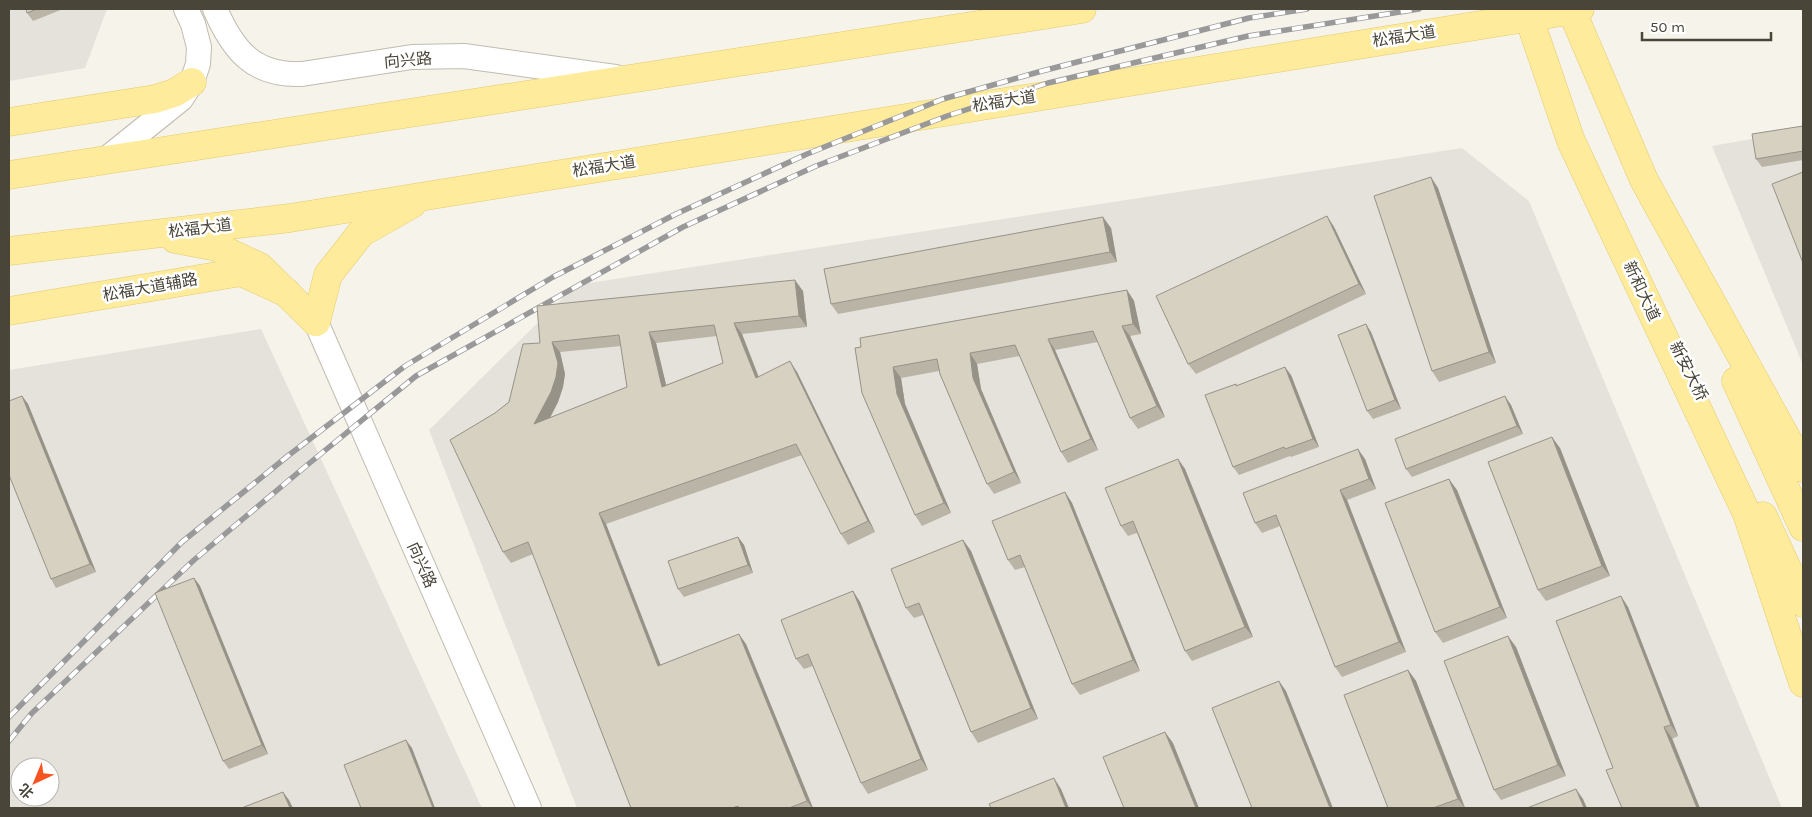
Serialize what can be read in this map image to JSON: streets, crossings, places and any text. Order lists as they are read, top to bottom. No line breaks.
{"streets":{"main road":["松福大道","松福大道辅路","新和大道","新安大桥"],"street":["向兴路"]},"crossings":[["松福大道","向兴路"],["松福大道","松福大道辅路"],["松福大道","新和大道"],["新和大道","新安大桥"]],"scale_bar":"50 m","north":"bottom left"}
